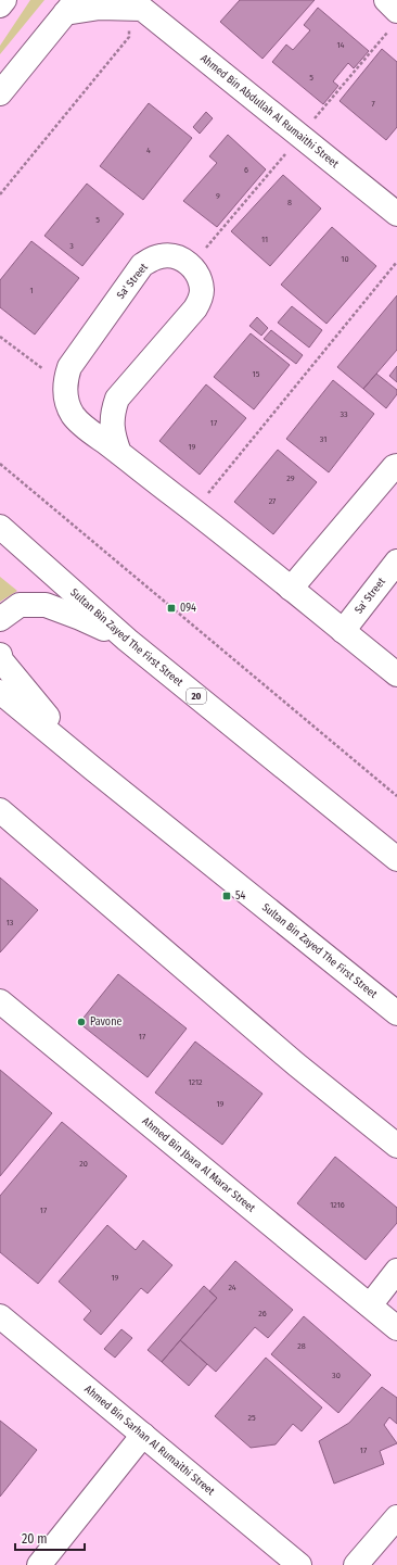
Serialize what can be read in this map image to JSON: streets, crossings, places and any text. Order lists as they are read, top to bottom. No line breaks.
{"streets":{"street":["Ahmed Bin Abdullah Al Rumaithi Street","Sa' Street","Sultan Bin Zayed The First Street","20","Ahmed Bin Jbara Al Marar Street","Ahmed Bin Sarhan Al Rumaithi Street"]},"places":{"transit":["094","54"],"other":["Pavone"]},"house_numbers":["14","5","7","4","6","9","8","5","11","3","10","1","15","33","17","31","19","29","27","13","17","1212","19","20","1216","17","19","24","26","28","30","25","17"],"scale_bar":"20 m"}
